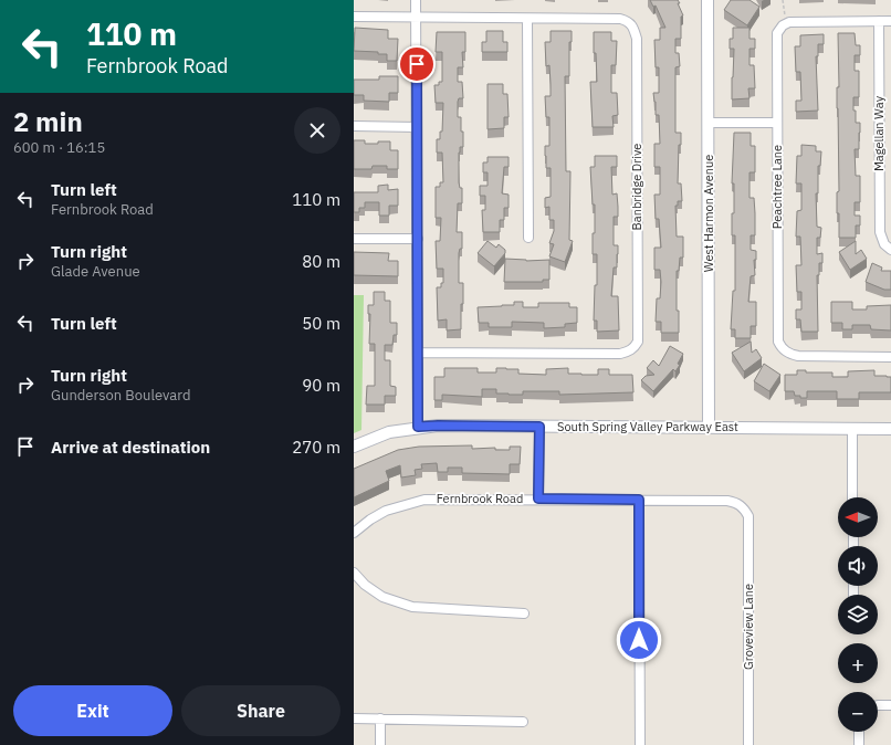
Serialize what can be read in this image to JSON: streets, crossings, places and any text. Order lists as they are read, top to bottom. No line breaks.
{"streets":{"street":["Magellan Way","Banbridge Drive","Peachtree Lane","West Harmon Avenue","South Spring Valley Parkway East","Fernbrook Road","Groveview Lane"]},"crossings":[["West Harmon Avenue","South Spring Valley Parkway East"],["Fernbrook Road","Groveview Lane"]],"north":"left","page":{"turn":["110 m","Fernbrook Road"],"heading":["2 min","600 m · 16:15"],"list":[{"name":"Turn left","note":"Fernbrook Road","value":"110 m"},{"name":"Turn right","note":"Glade Avenue","value":"80 m"},{"name":"Turn left","value":"50 m"},{"name":"Turn right","note":"Gunderson Boulevard","value":"90 m"},{"name":"Arrive at destination","value":"270 m"}],"map_buttons":["+","−"],"buttons":["Exit","Share"]}}
